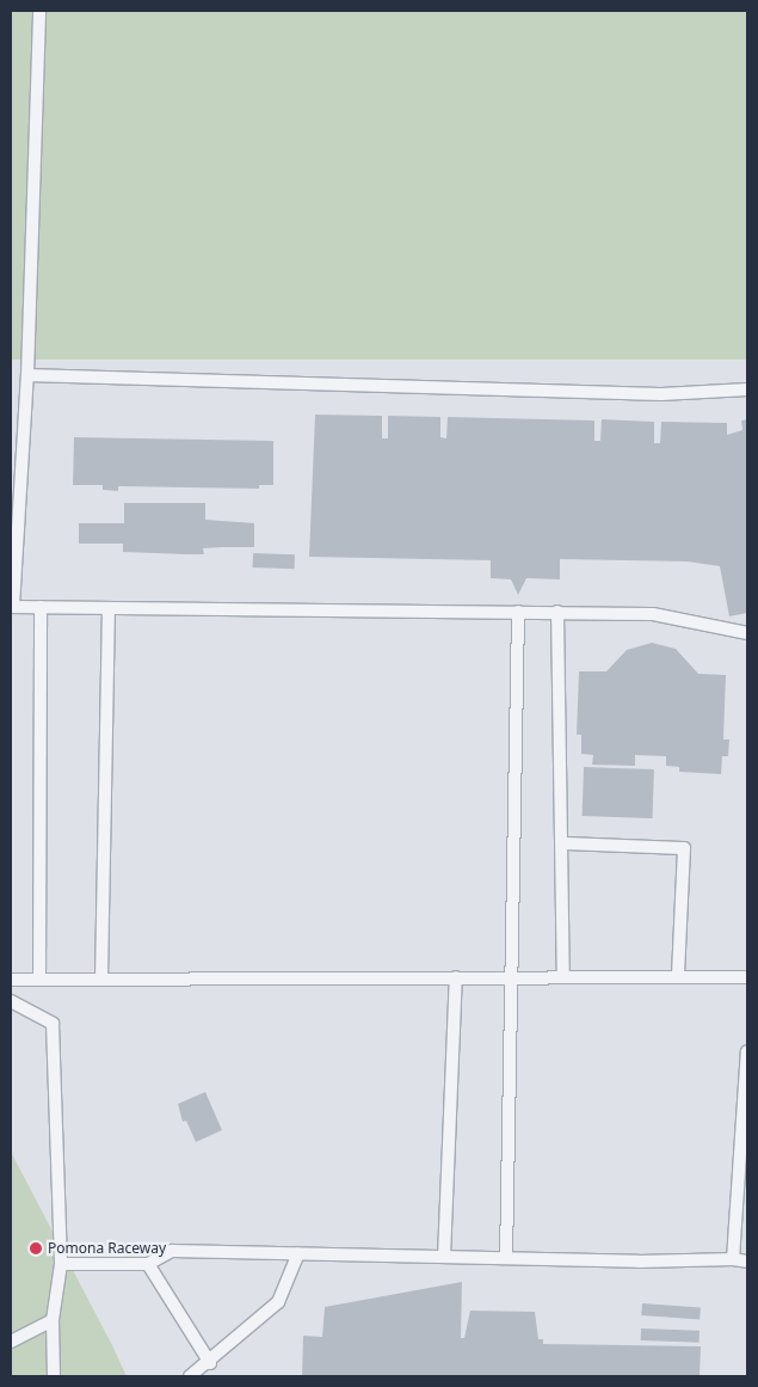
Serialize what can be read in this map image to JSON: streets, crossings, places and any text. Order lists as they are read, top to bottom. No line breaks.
{"places":["Pomona Raceway"]}
